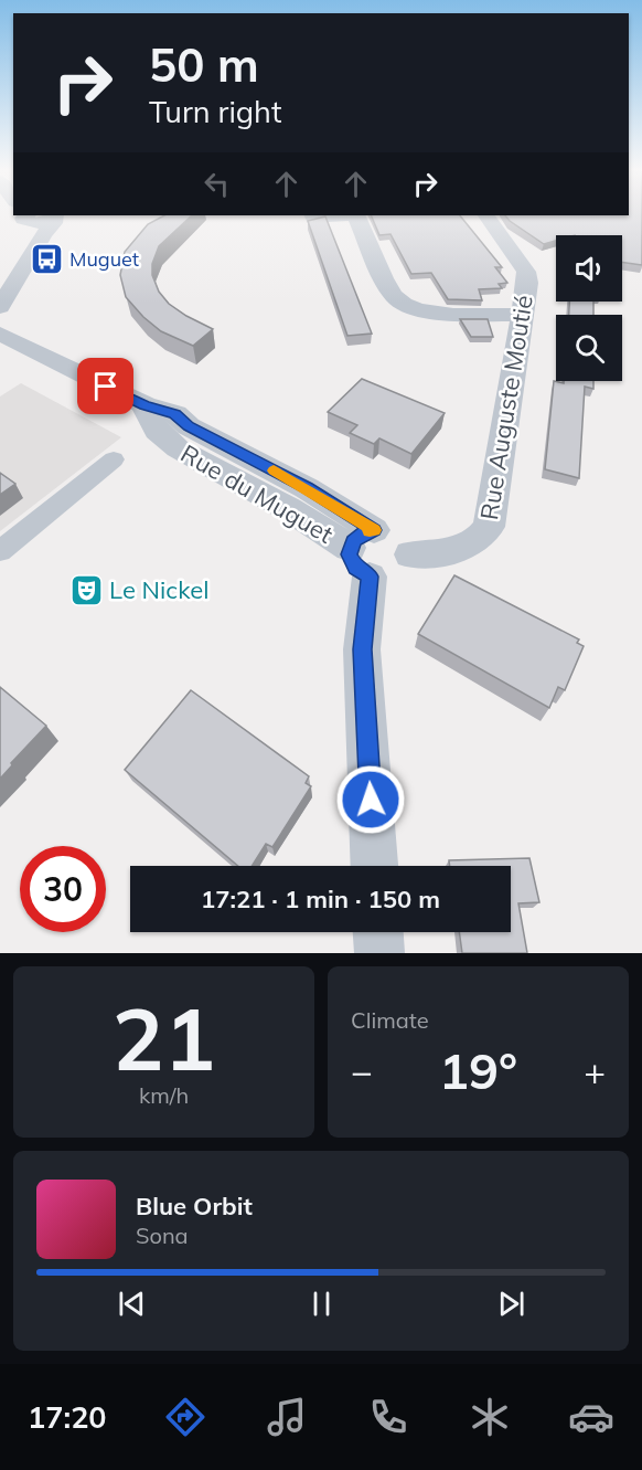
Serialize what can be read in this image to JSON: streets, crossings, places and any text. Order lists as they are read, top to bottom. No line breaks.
{"streets":{"street":["Rue Auguste Moutié","Rue du Muguet"]},"crossings":[["Rue Auguste Moutié","Rue du Muguet"]],"places":{"bus stop":["Muguet"],"theatre":["Le Nickel"]},"page":{"turn":["50 m","Turn right"],"limit":"30","trip":"17:21 · 1 min · 150 m","tile":[["21","km/h"],"Climate"],"heat":["−","19°","+"],"song":["Blue Orbit","Sona"],"tabs":"17:20"}}
